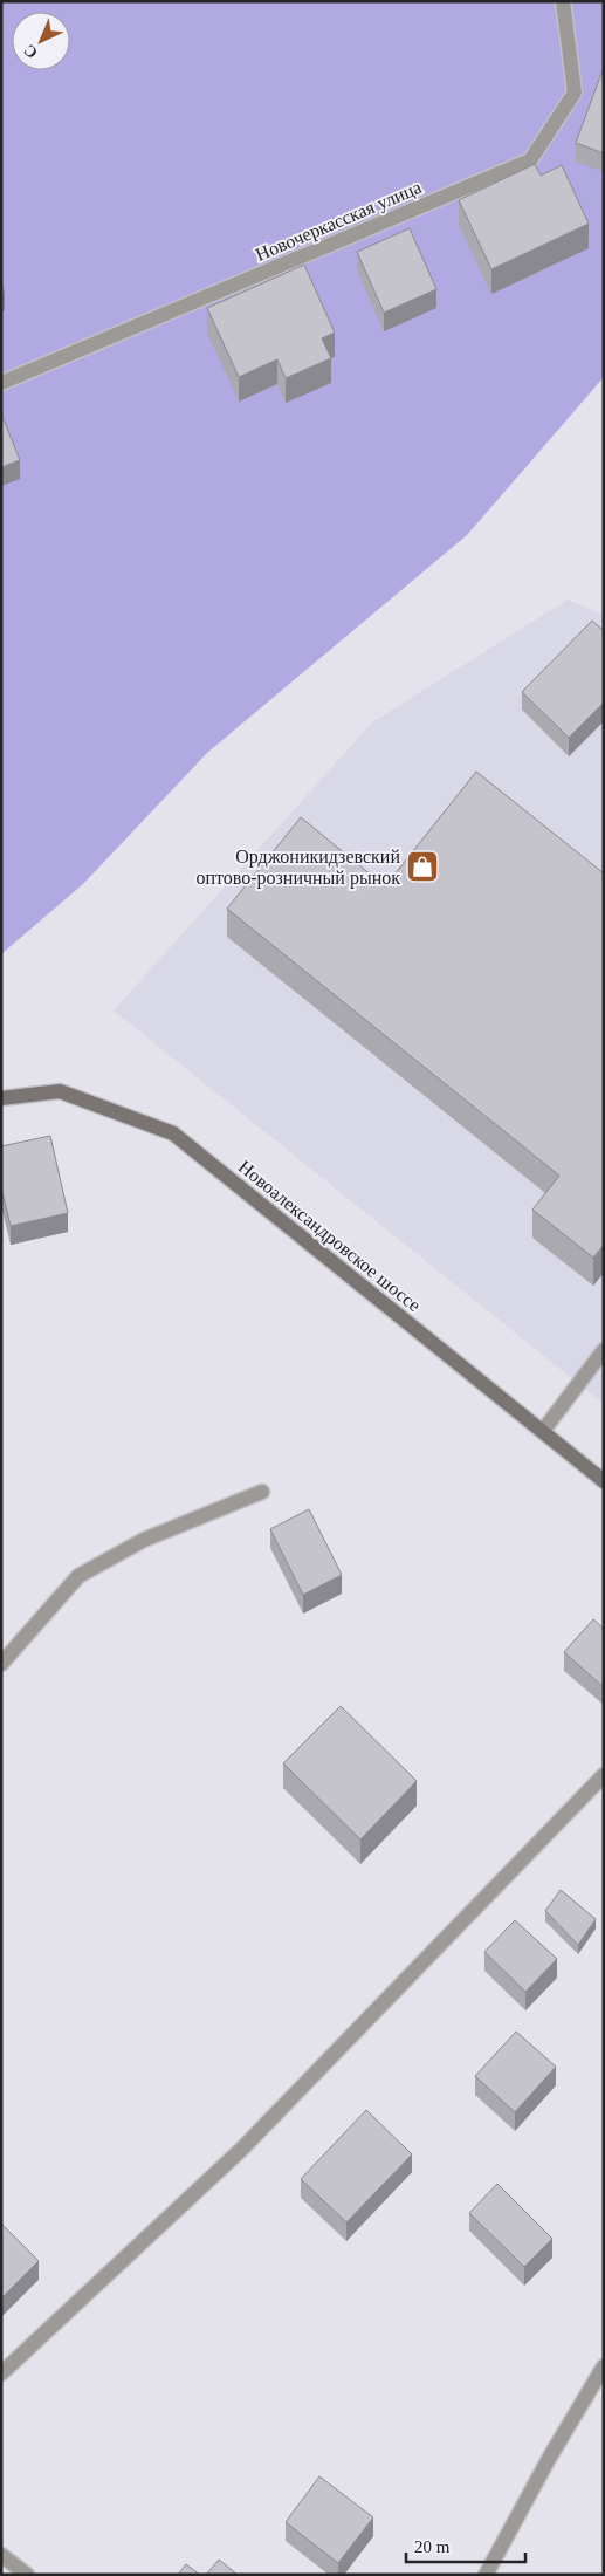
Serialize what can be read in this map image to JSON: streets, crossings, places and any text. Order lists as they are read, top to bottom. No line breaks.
{"streets":{"main road":["Новоалександровское шоссе"],"street":["Новочеркасская улица"]},"places":{"shop":["Орджоникидзевский оптово-розничный рынок"]},"scale_bar":"20 m","north":"bottom left"}
